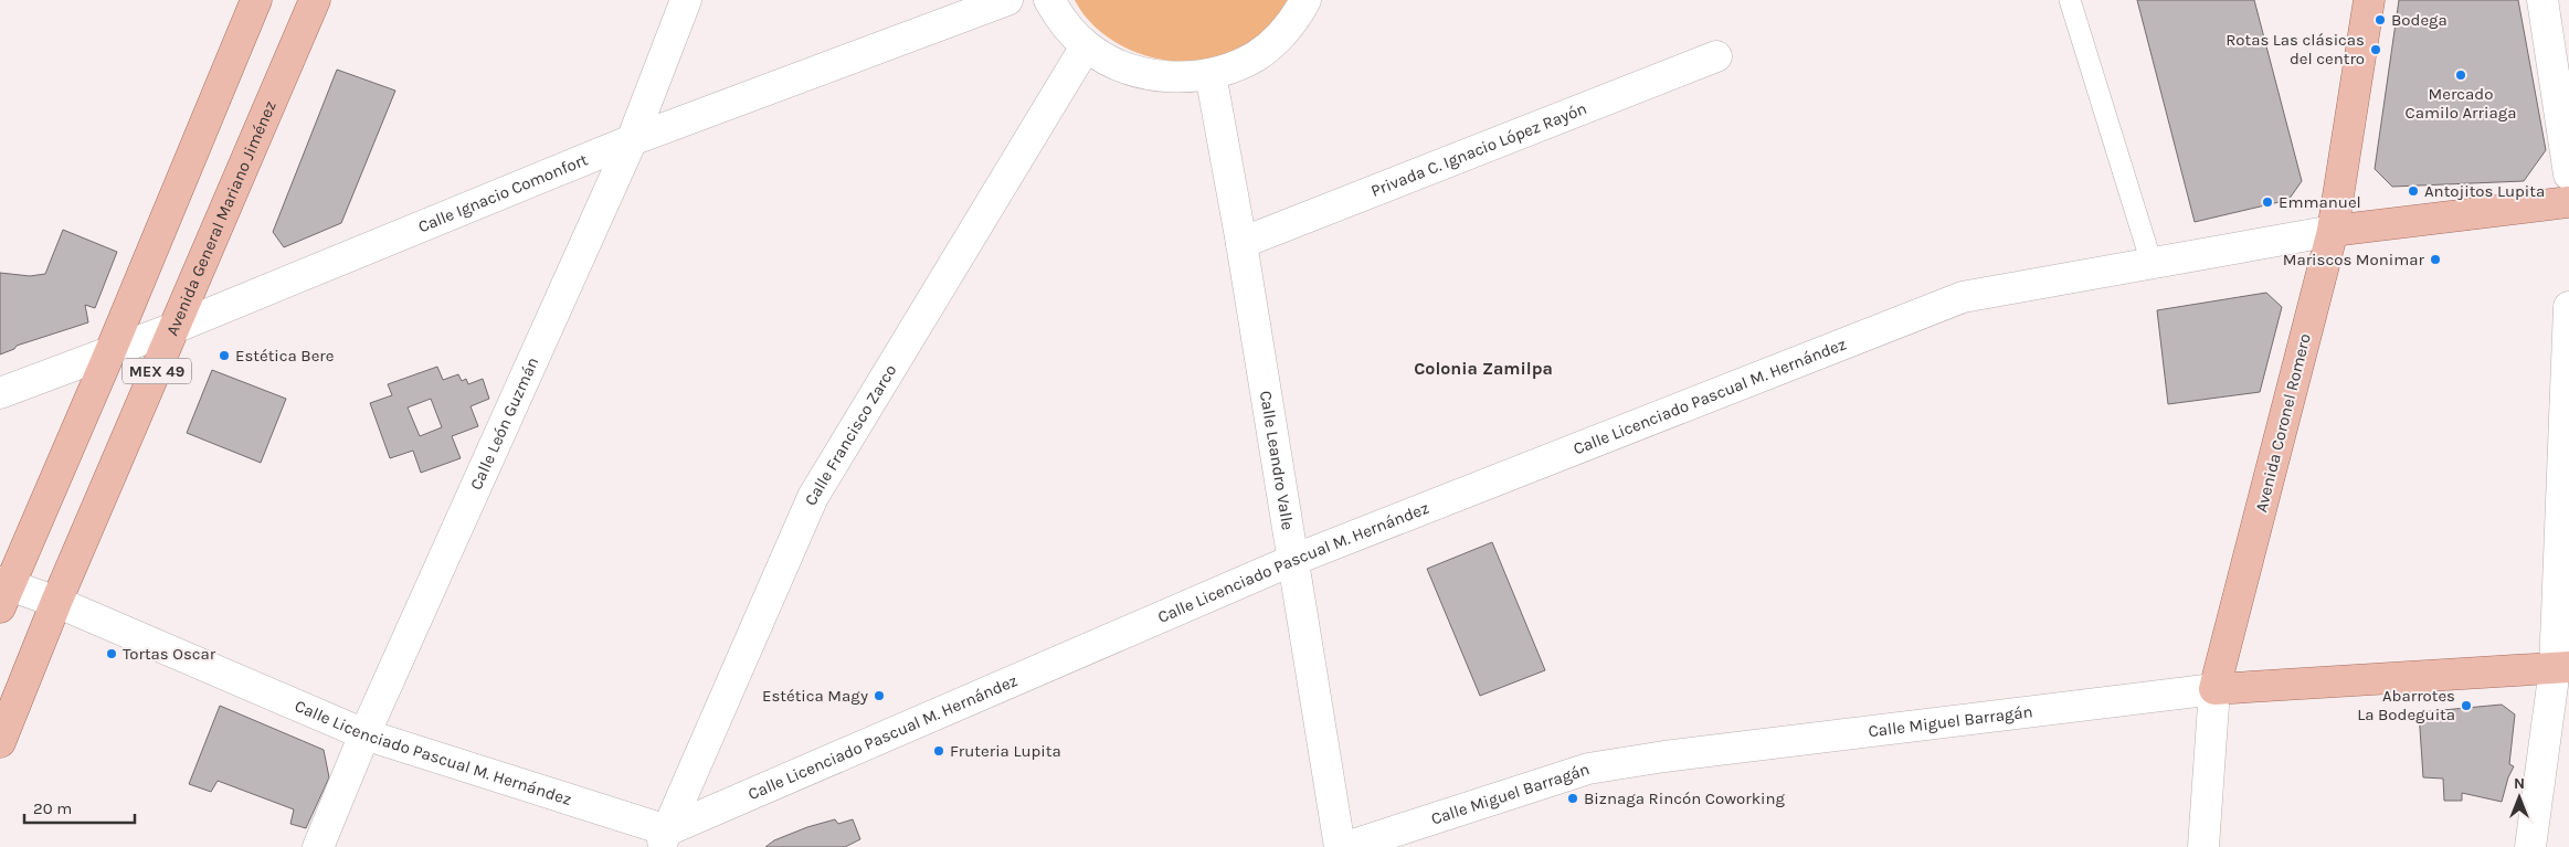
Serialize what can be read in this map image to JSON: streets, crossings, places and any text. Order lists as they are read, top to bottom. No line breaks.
{"streets":{"main road":["Avenida General Mariano Jiménez","MEX 49","Calle Licenciado Pascual M. Hernández","Avenida Coronel Romero","Calle Miguel Barragán"],"street":["Privada C. Ignacio López Rayón","Calle Ignacio Comonfort","Calle León Guzmán","Calle Francisco Zarco","Calle Leandro Valle"]},"crossings":[["Privada C. Ignacio López Rayón","Calle Leandro Valle"],["Calle Ignacio Comonfort","Avenida General Mariano Jiménez"],["Calle Ignacio Comonfort","MEX 49"],["Calle Ignacio Comonfort","Calle León Guzmán"],["Avenida General Mariano Jiménez","Calle Licenciado Pascual M. Hernández"],["MEX 49","Calle Licenciado Pascual M. Hernández"],["Calle Licenciado Pascual M. Hernández","Avenida Coronel Romero"],["Calle Licenciado Pascual M. Hernández","Calle León Guzmán"],["Calle Licenciado Pascual M. Hernández","Calle Francisco Zarco"],["Calle Licenciado Pascual M. Hernández","Calle Leandro Valle"],["Avenida Coronel Romero","Calle Miguel Barragán"]],"districts":["Colonia Zamilpa"],"places":["Bodega","Rotas Las clásicas del centro","Mercado Camilo Arriaga","Antojitos Lupita","Emmanuel","Mariscos Monimar","Estética Bere","Tortas Oscar","Estética Magy","Abarrotes La Bodeguita","Fruteria Lupita","Biznaga Rincón Coworking"],"scale_bar":"20 m","north":"top"}
